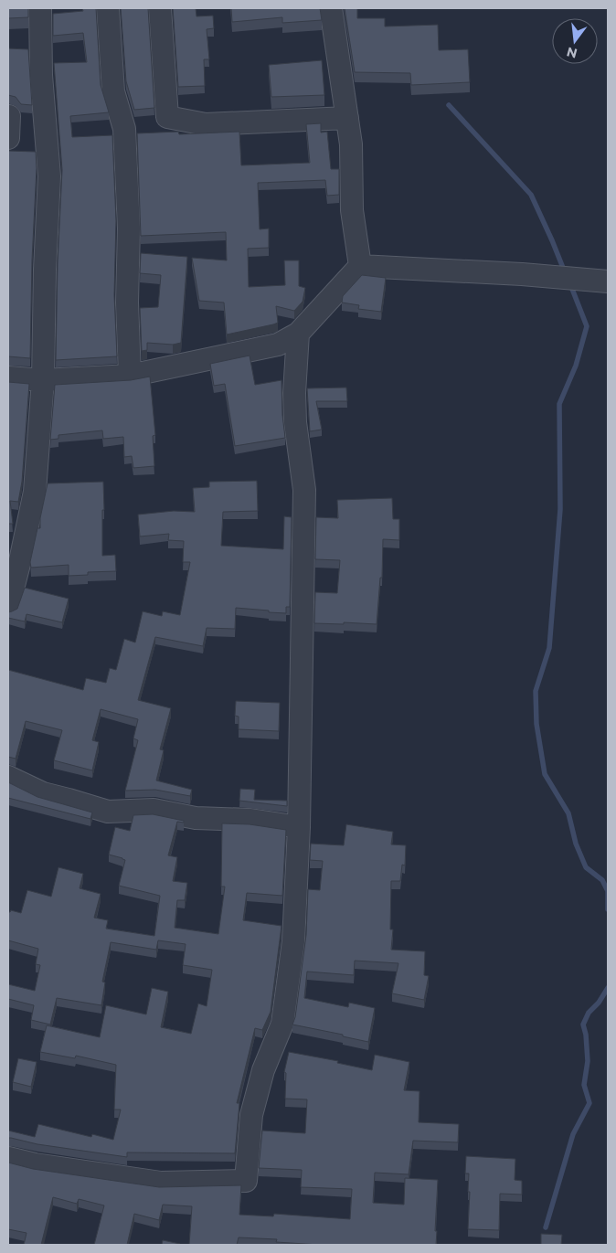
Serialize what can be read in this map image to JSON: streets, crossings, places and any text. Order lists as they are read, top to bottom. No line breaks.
{"north":"bottom"}
